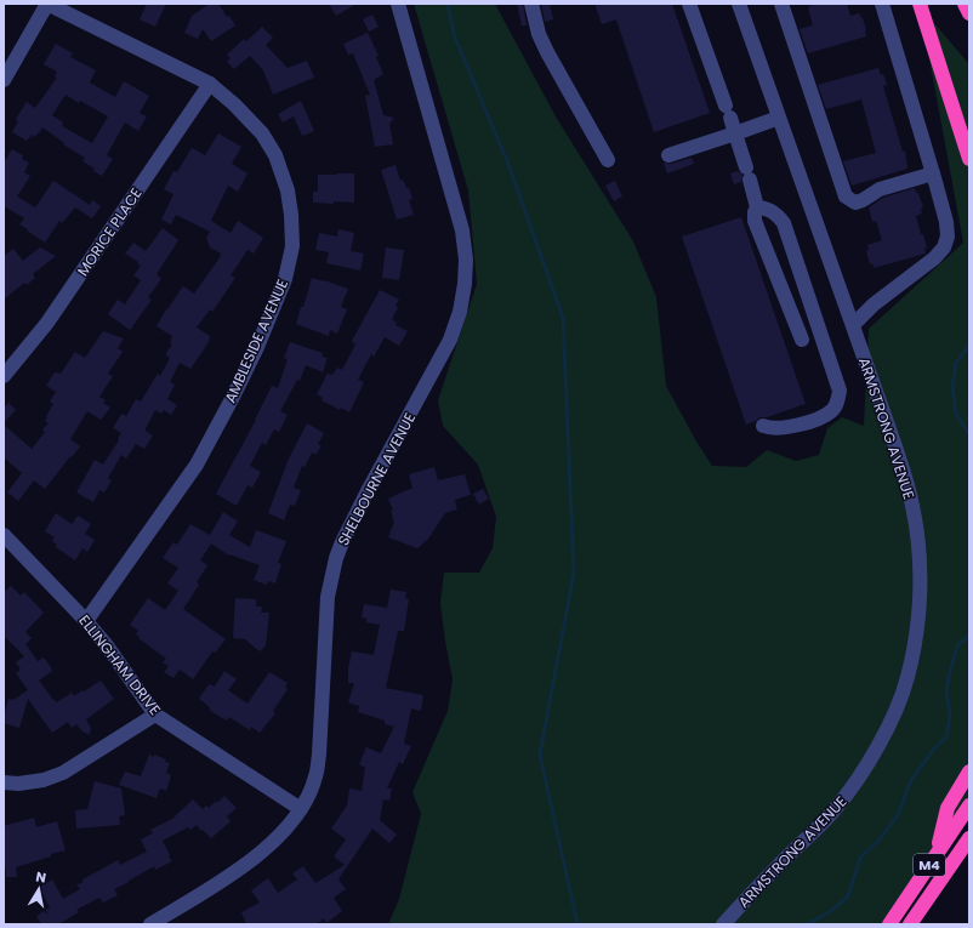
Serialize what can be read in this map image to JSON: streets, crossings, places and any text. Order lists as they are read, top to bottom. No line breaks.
{"streets":{"highway":["M4"],"street":["MORICE PLACE","AMBLESIDE AVENUE","ARMSTRONG AVENUE","SHELBOURNE AVENUE","ELLINGHAM DRIVE"]},"crossings":[["MORICE PLACE","AMBLESIDE AVENUE"],["AMBLESIDE AVENUE","ELLINGHAM DRIVE"],["SHELBOURNE AVENUE","ELLINGHAM DRIVE"]],"north":"top"}
